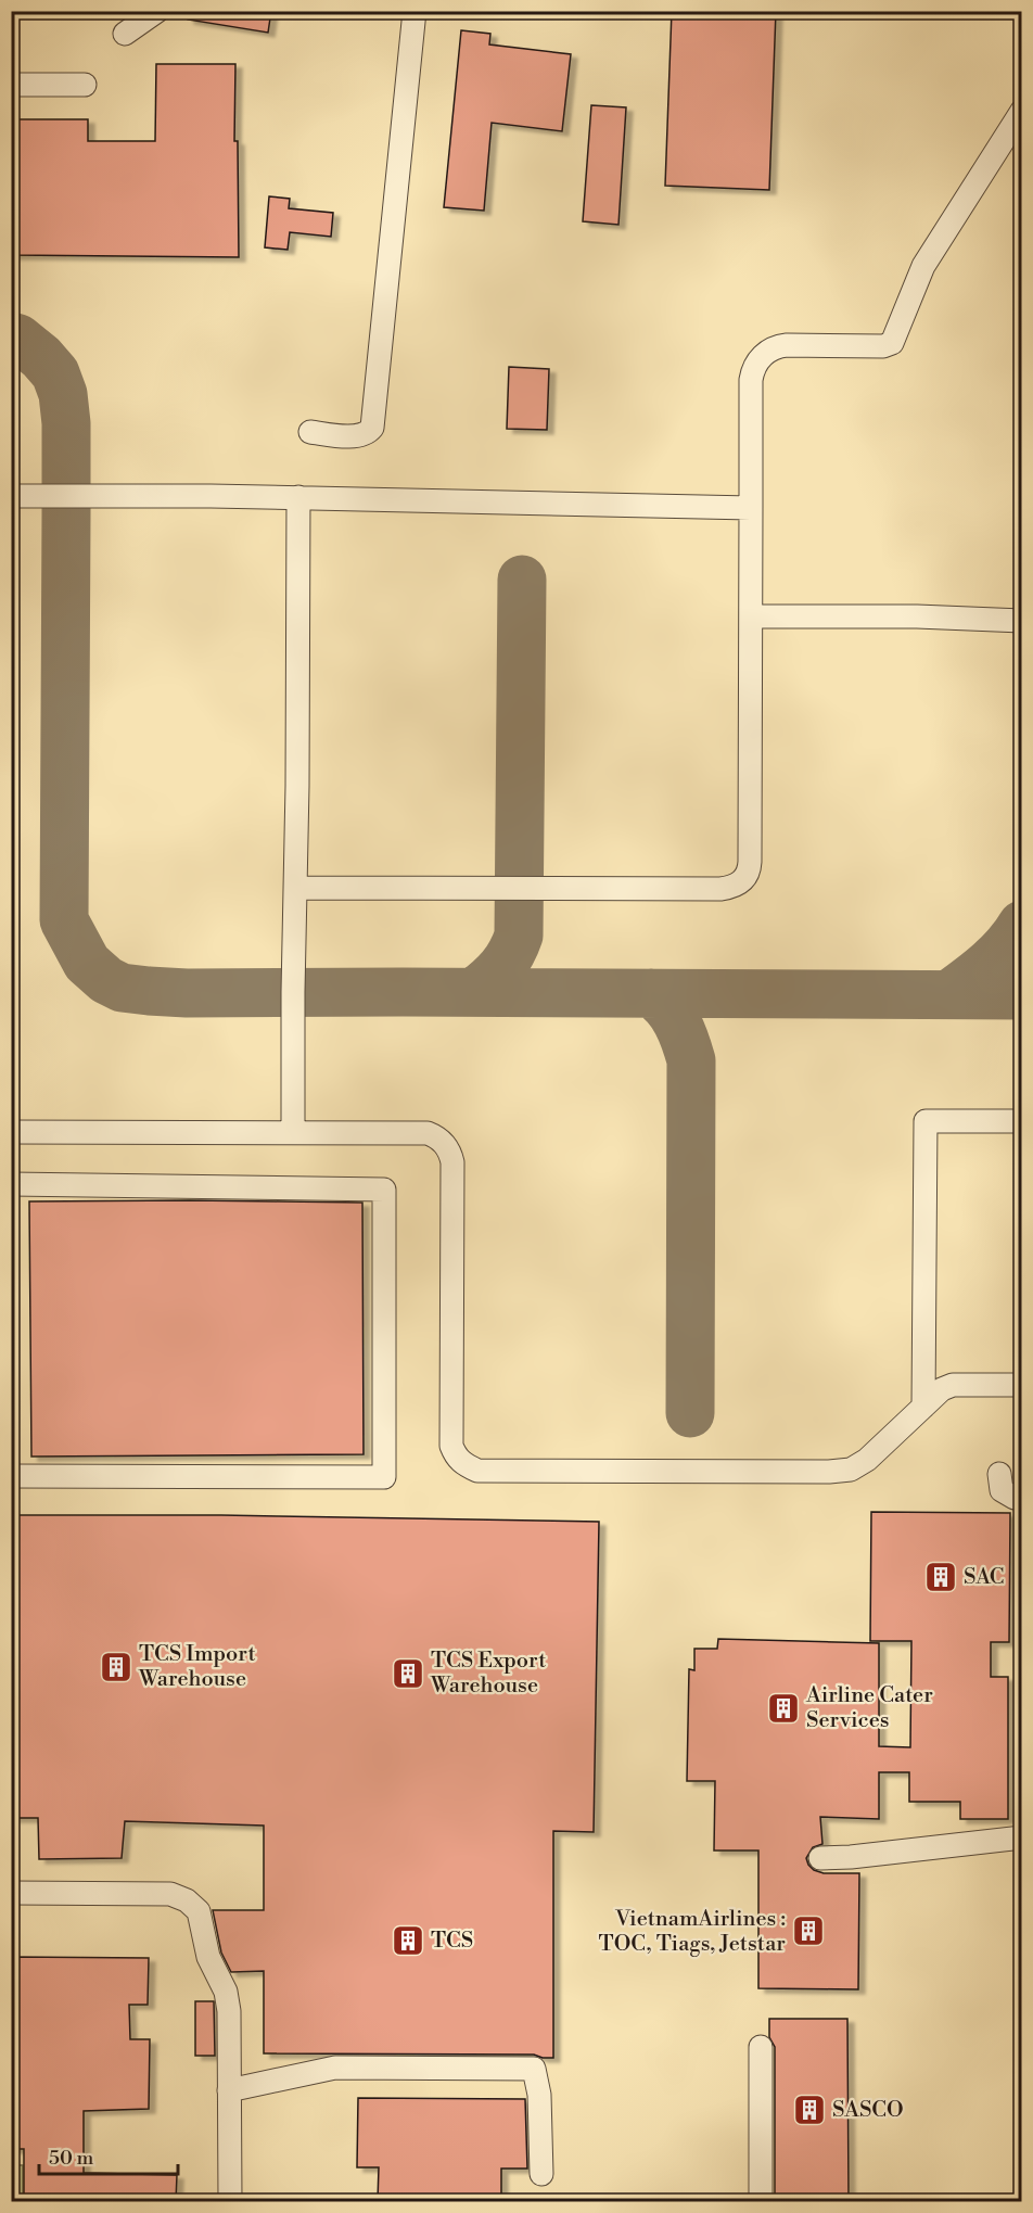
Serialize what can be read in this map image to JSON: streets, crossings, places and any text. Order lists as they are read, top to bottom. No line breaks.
{"places":{"building":["SAC","TCS Import Warehouse","TCS Export Warehouse","Airline Cater Services","VietnamAirlines : TOC, Tiags, Jetstar","TCS","SASCO"]},"scale_bar":"50 m"}
